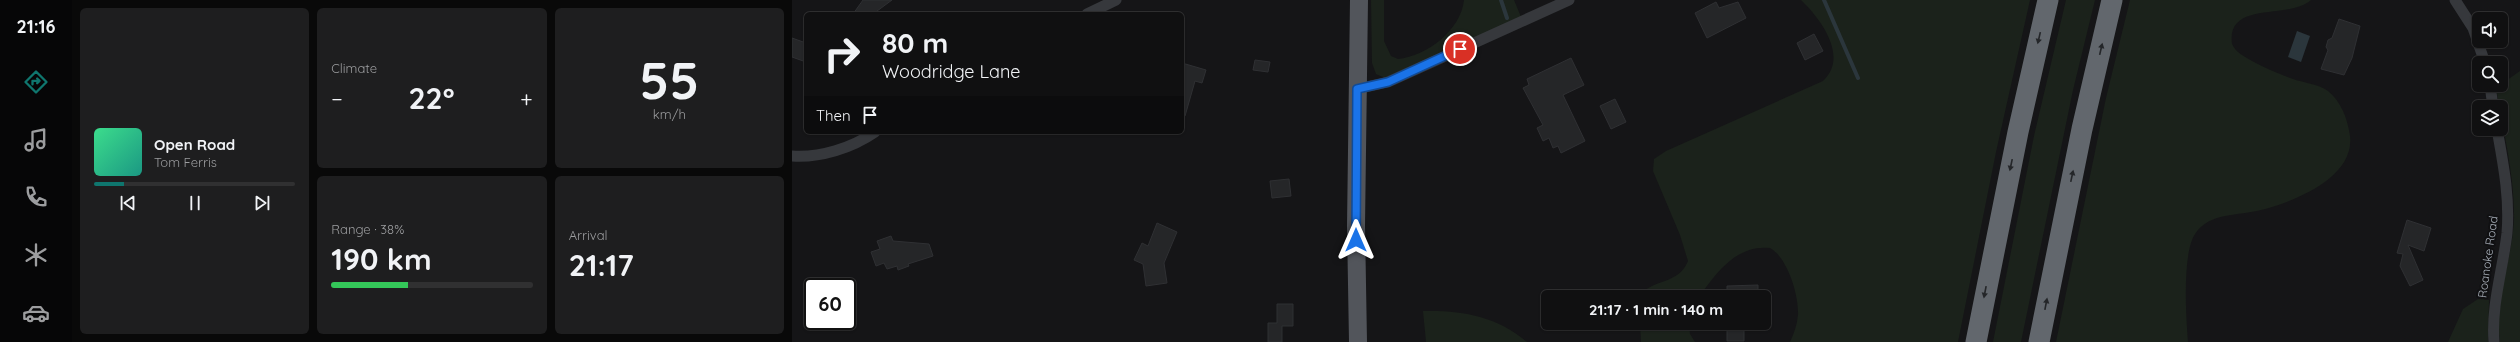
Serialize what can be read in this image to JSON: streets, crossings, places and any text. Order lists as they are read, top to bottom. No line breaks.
{"streets":{"street":["Roanoke Road"]},"page":{"tabs":"21:16","tile":["Climate",["55","km/h"],["Range · 38%","190 km"],["Arrival","21:17"]],"turn":["80 m","Woodridge Lane"],"heat":["−","22°","+"],"then":"Then","song":["Open Road","Tom Ferris"],"limit":"60","trip":"21:17 · 1 min · 140 m"}}
